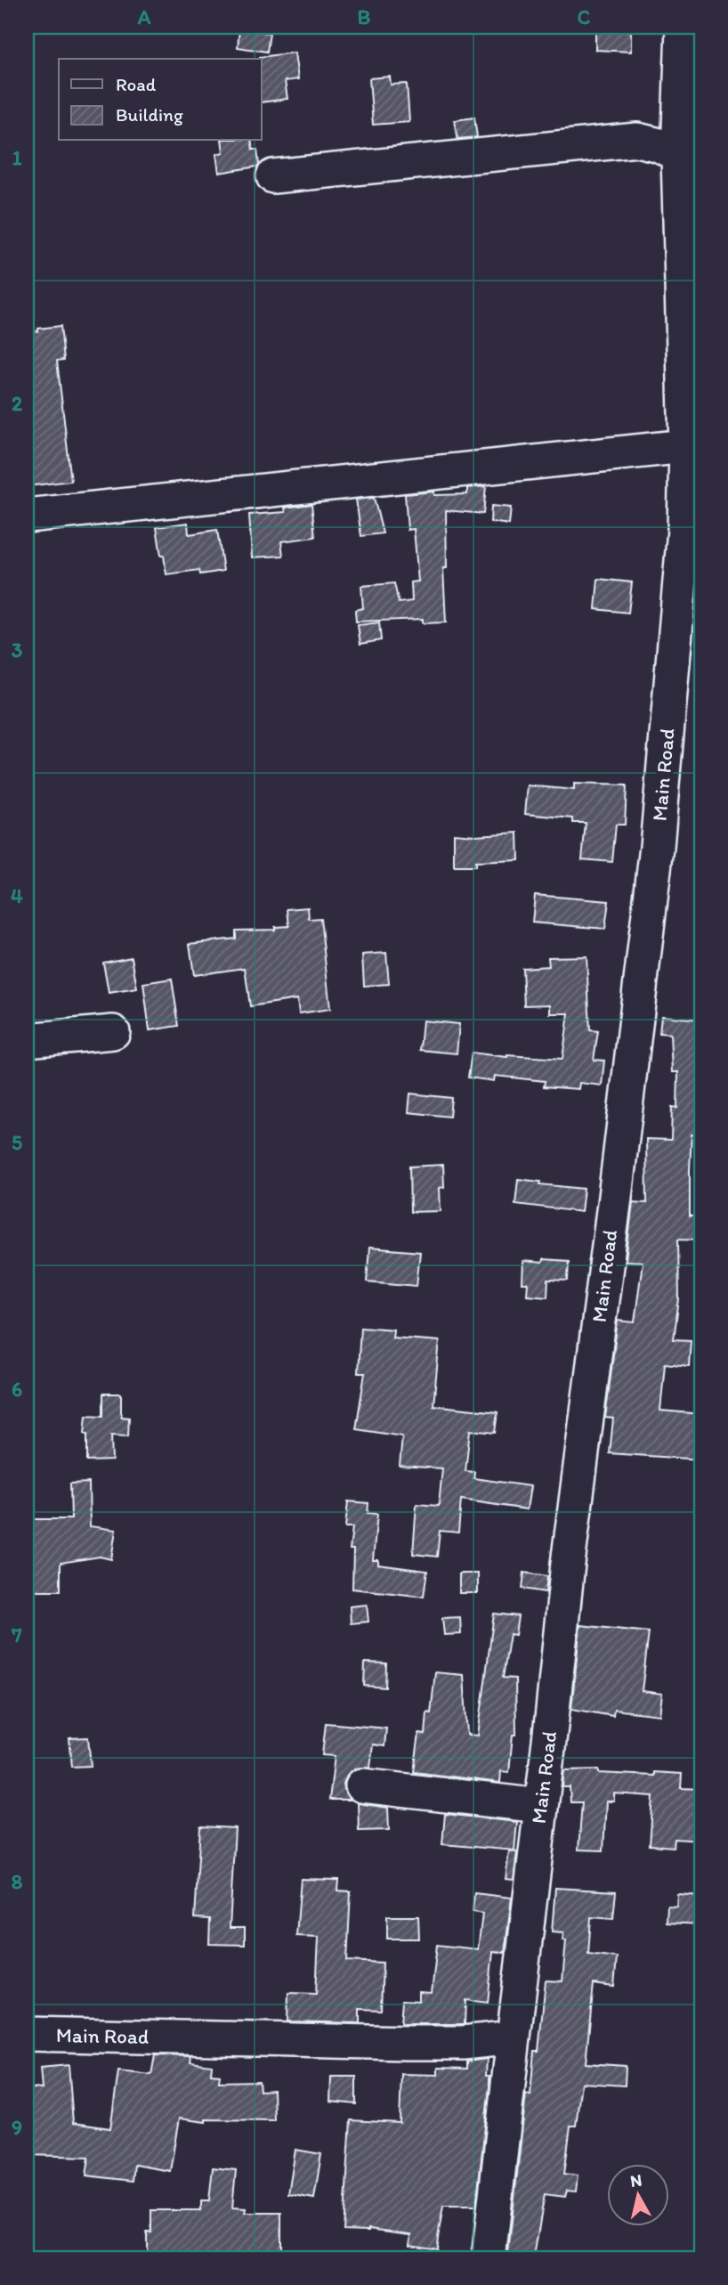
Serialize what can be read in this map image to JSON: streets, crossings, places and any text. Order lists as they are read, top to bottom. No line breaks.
{"streets":{"street":["Main Road"]},"legend":["Road","Building"],"north":"top","grid":{"columns":["A","B","C"],"rows":["1","2","3","4","5","6","7","8","9"]}}
